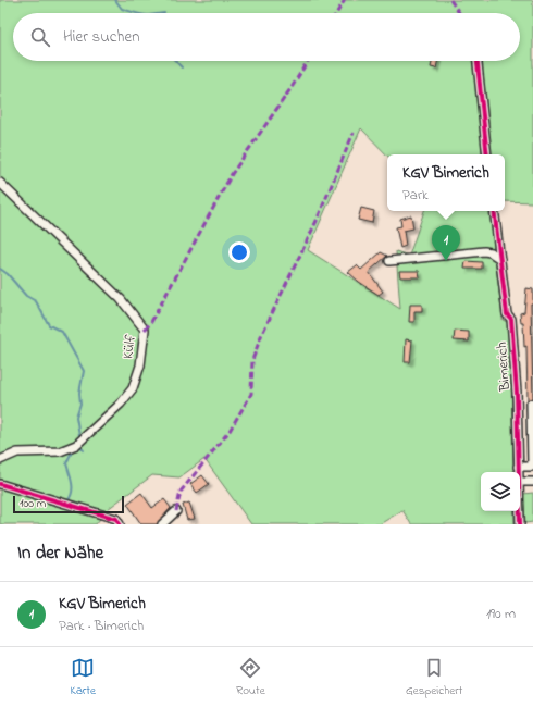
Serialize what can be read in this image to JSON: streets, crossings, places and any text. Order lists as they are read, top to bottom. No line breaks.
{"streets":{"street":["Külf","Bimerich"]},"scale_bar":"100 m","page":{"search":"Hier suchen","popup":["KGV Bimerich","Park"],"pins":"1","scale":"100 m","heading":"In der Nähe","list":[{"mark":"1","name":"KGV Bimerich","note":"Park · Bimerich","value":"190 m"}],"nav":["Karte","Route","Gespeichert"]}}
